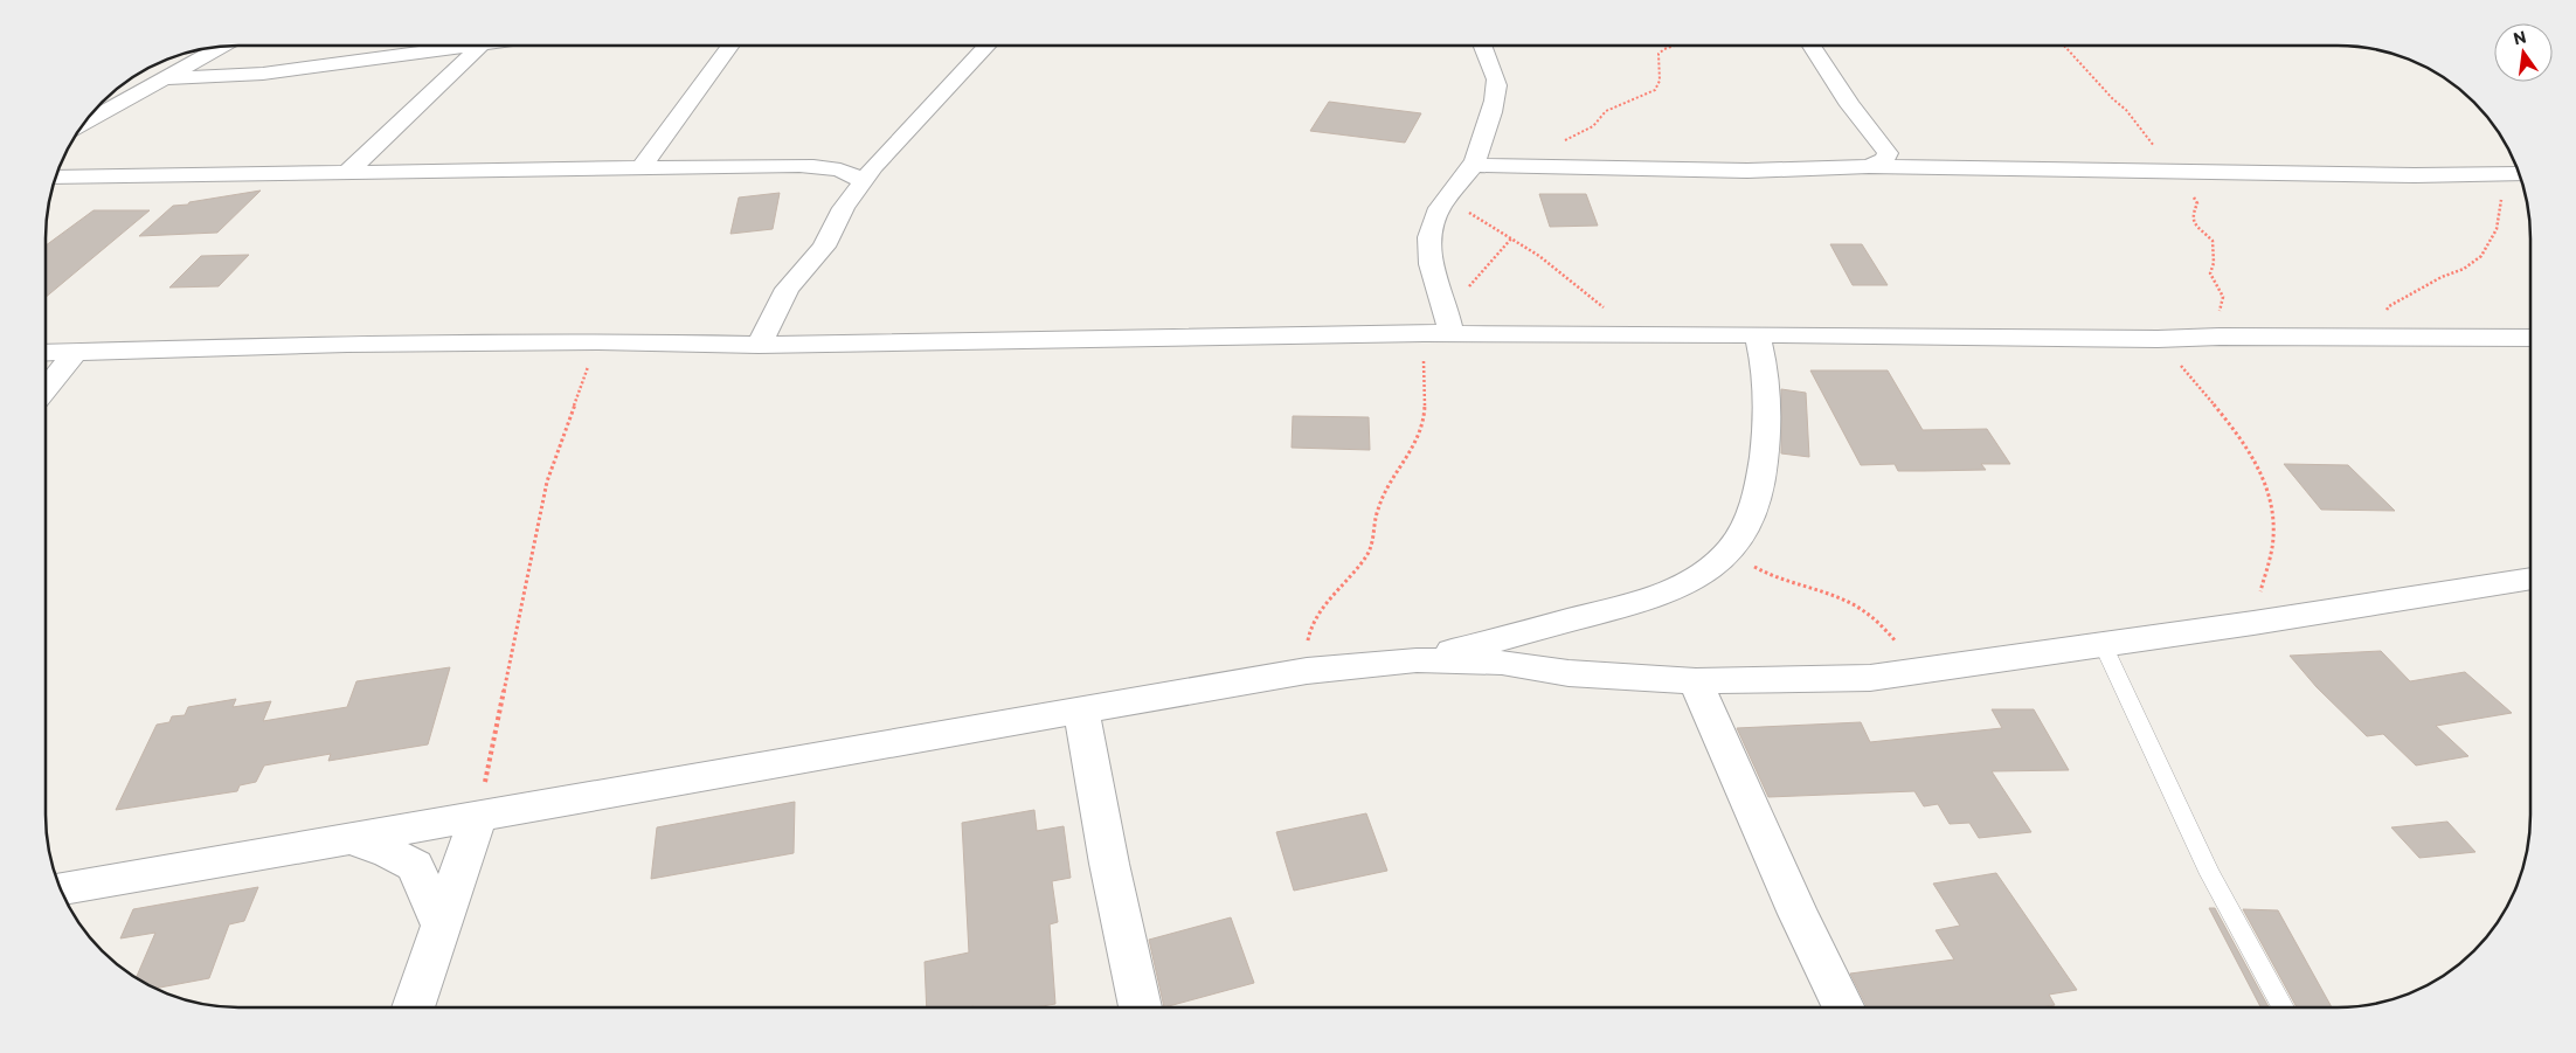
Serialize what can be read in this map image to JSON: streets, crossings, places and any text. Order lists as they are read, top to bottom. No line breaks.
{"north":"top"}
